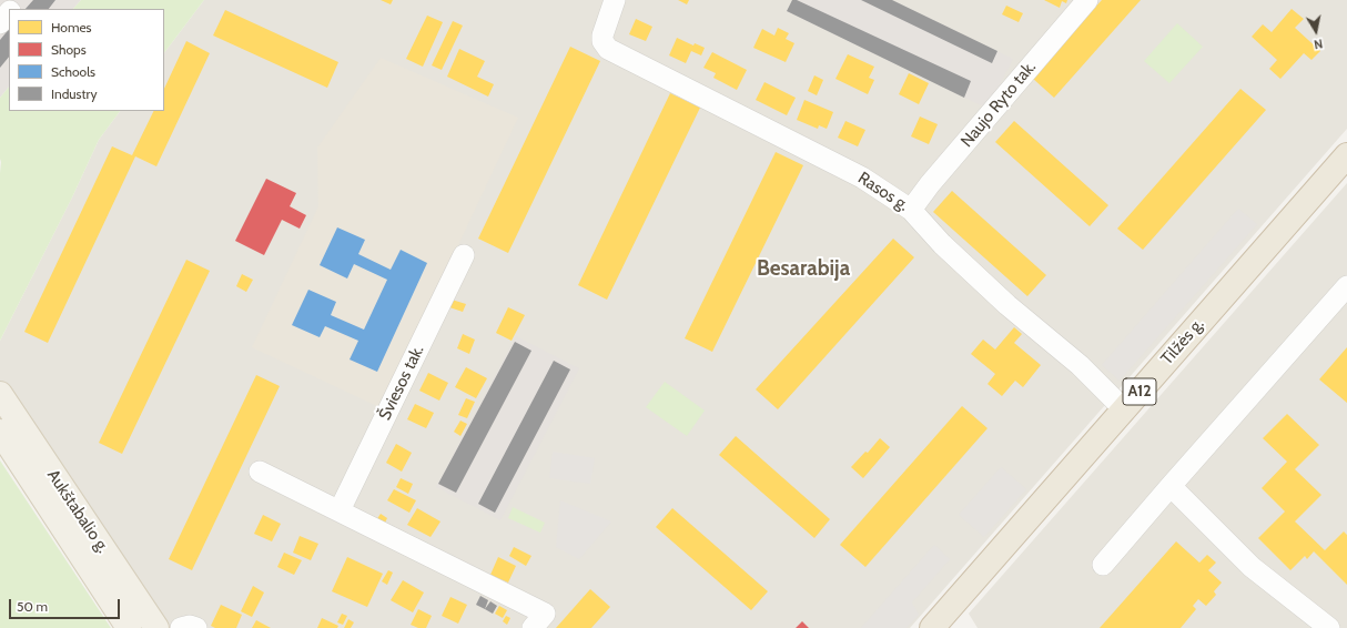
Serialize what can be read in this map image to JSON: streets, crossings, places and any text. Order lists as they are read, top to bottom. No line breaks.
{"streets":{"highway":["Tilžės g.","A12"],"main road":["Aukštabalio g."],"street":["Naujo Ryto tak.","Rasos g.","Šviesos tak."]},"crossings":[["Naujo Ryto tak.","Rasos g."],["Rasos g.","Tilžės g."]],"districts":["Besarabija"],"legend":["Homes","Shops","Schools","Industry"],"scale_bar":"50 m","north":"bottom"}
